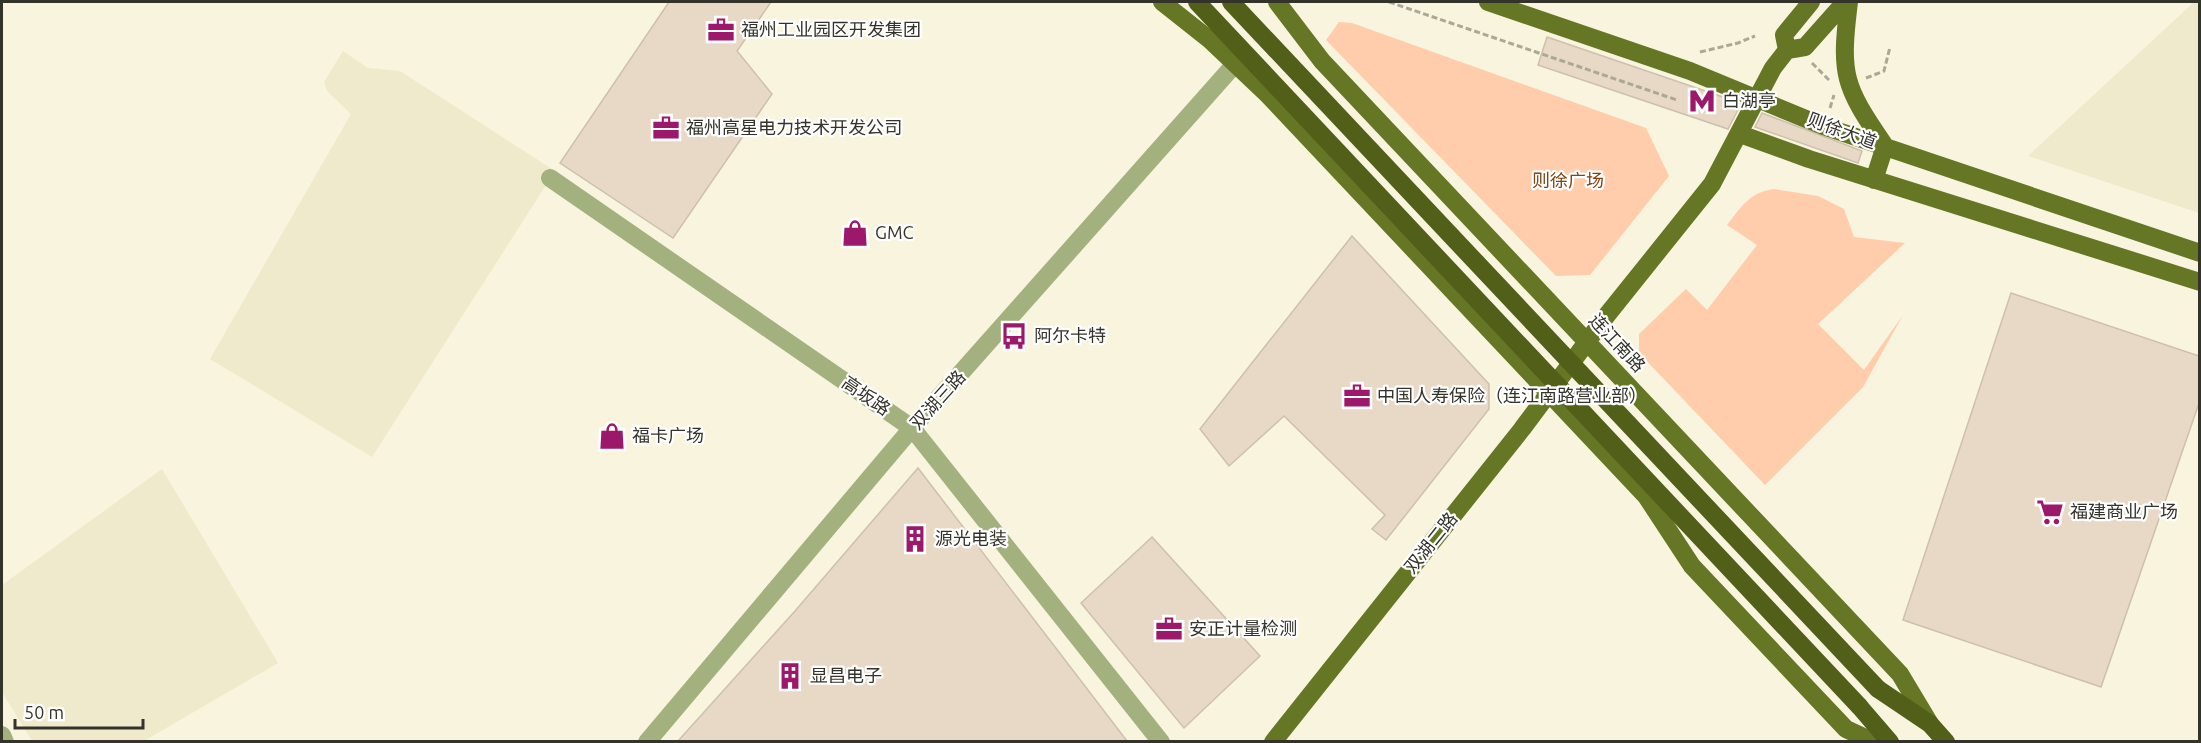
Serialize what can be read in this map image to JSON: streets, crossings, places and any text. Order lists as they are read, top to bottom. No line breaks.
{"streets":{"highway":["连江南路"],"main road":["则徐大道","双湖二路"],"street":["高坂路","双湖三路"]},"crossings":[["则徐大道","双湖二路"],["连江南路","双湖二路"],["高坂路","双湖三路"]],"parks":["则徐广场"],"places":{"office":["福州工业园区开发集团","福州高星电力技术开发公司","中国人寿保险（连江南路营业部）","安正计量检测"],"metro station":["白湖亭"],"shop":["GMC","福卡广场"],"bus stop":["阿尔卡特"],"supermarket":["福建商业广场"],"building":["源光电装","显昌电子"]},"scale_bar":"50 m"}
